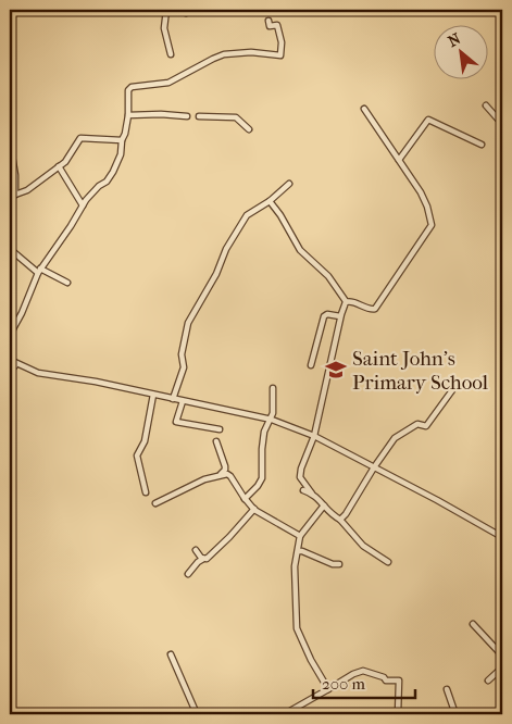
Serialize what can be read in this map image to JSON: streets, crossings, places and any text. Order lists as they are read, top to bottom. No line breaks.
{"places":{"school or university":["Saint John's Primary School"]},"scale_bar":"200 m","north":"top left"}
